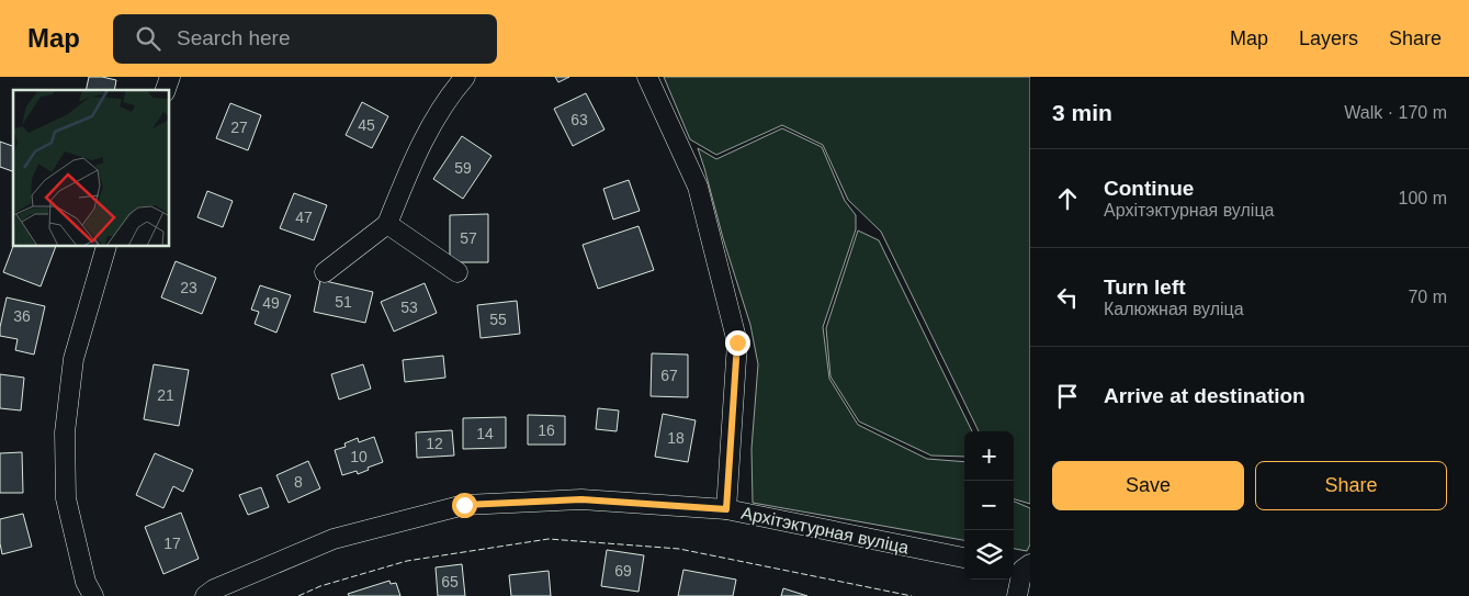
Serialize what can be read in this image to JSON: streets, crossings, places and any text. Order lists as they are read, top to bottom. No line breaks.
{"streets":{"street":["Архітэктурная вуліца"]},"house_numbers":["63","45","27","59","47","57","23","51","49","53","36","55","67","21","16","14","18","12","10","8","17","69","65"],"page":{"header":"Map","search":"Search here","nav":["Map","Layers","Share"],"heading":["3 min","Walk · 170 m"],"list":[["Continue","Архітэктурная вуліца","100 m"],["Turn left","Калюжная вуліца","70 m"],"Arrive at destination"],"map_buttons":["+","−"],"buttons":["Save","Share"]}}
